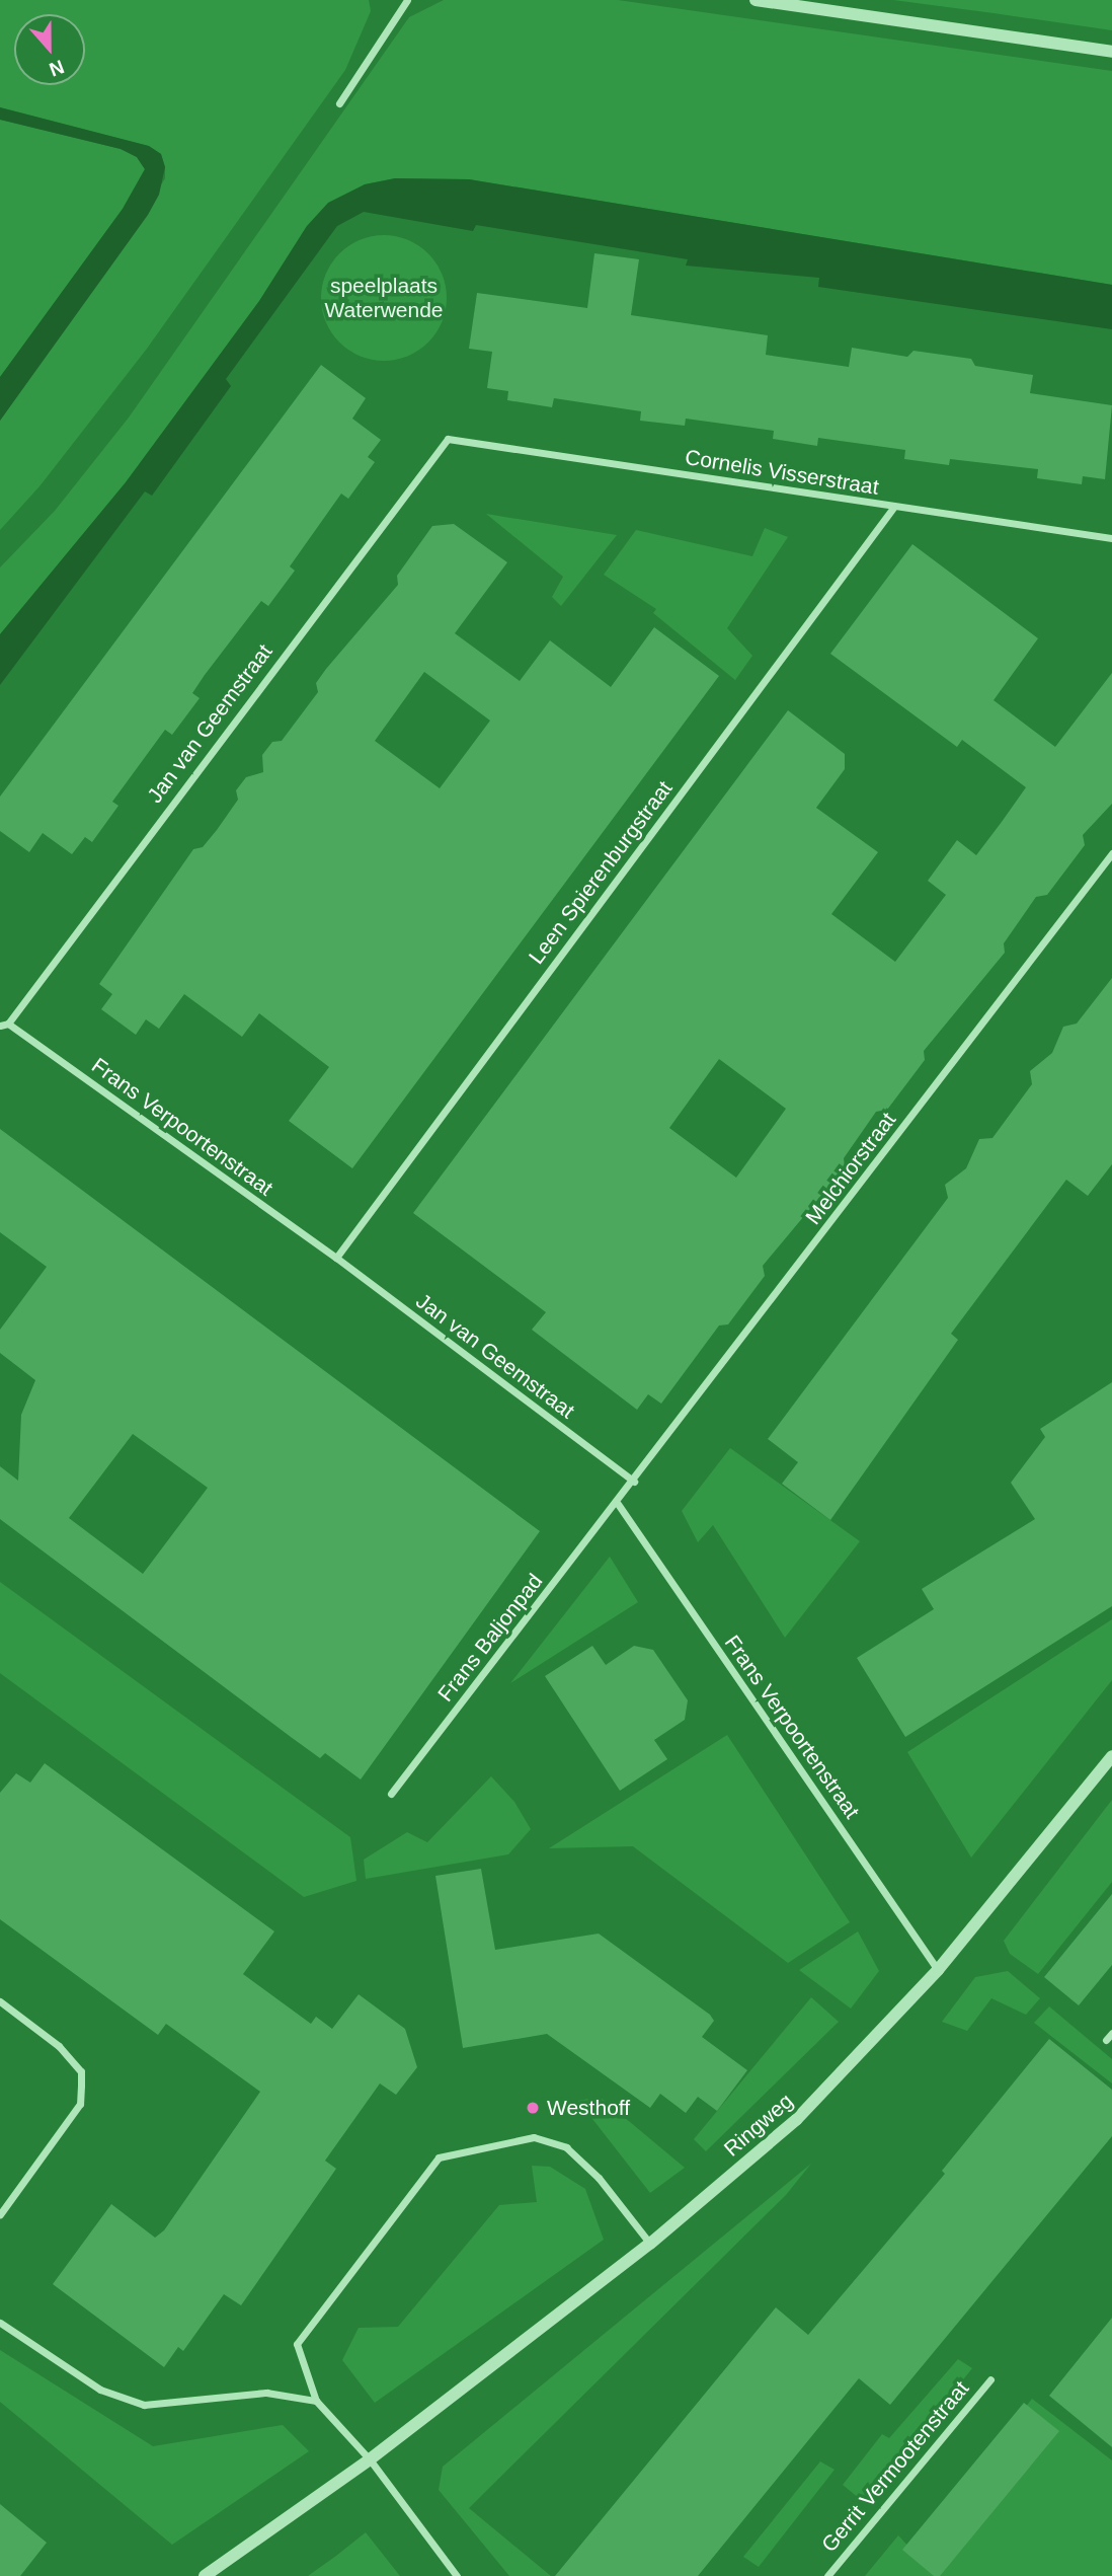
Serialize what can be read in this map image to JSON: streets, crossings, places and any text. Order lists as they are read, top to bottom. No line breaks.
{"streets":{"street":["Cornelis Visserstraat","Jan van Geemstraat","Leen Spierenburgstraat","Frans Verpoortenstraat","Melchiorstraat","Frans Baljonpad","Ringweg","Gerrit Vermootenstraat"]},"crossings":[["Cornelis Visserstraat","Jan van Geemstraat"],["Cornelis Visserstraat","Leen Spierenburgstraat"],["Jan van Geemstraat","Leen Spierenburgstraat"],["Jan van Geemstraat","Frans Verpoortenstraat"],["Jan van Geemstraat","Melchiorstraat"],["Leen Spierenburgstraat","Frans Verpoortenstraat"],["Frans Verpoortenstraat","Melchiorstraat"],["Frans Verpoortenstraat","Frans Baljonpad"],["Frans Verpoortenstraat","Ringweg"],["Melchiorstraat","Frans Baljonpad"]],"parks":["speelplaats Waterwende"],"places":["Westhoff"],"north":"bottom"}
